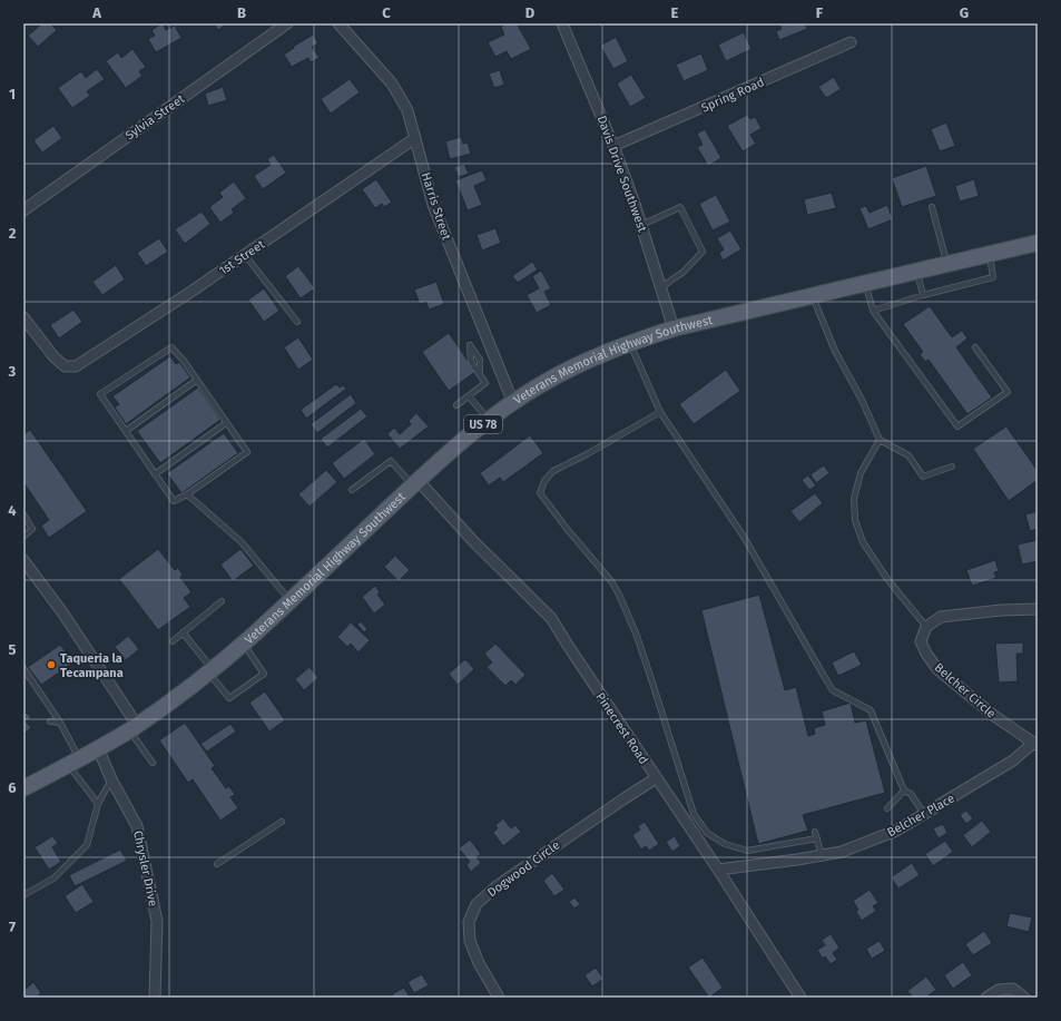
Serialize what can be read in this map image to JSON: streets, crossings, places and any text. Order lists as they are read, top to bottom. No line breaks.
{"streets":{"main road":["Veterans Memorial Highway Southwest","US 78"],"street":["Spring Road","Sylvia Street","Davis Drive Southwest","Harris Street","1st Street","Belcher Circle","Pinecrest Road","Belcher Place","Chrysler Drive","Dogwood Circle"]},"crossings":[["Spring Road","Davis Drive Southwest"],["Davis Drive Southwest","Veterans Memorial Highway Southwest"],["Harris Street","1st Street"],["Harris Street","Veterans Memorial Highway Southwest"],["Veterans Memorial Highway Southwest","Pinecrest Road"],["Veterans Memorial Highway Southwest","Chrysler Drive"],["Belcher Circle","Belcher Place"],["Pinecrest Road","Belcher Place"],["Pinecrest Road","Dogwood Circle"]],"places":["Taqueria la Tecampana"],"grid":{"columns":["A","B","C","D","E","F","G"],"rows":["1","2","3","4","5","6","7"]}}
